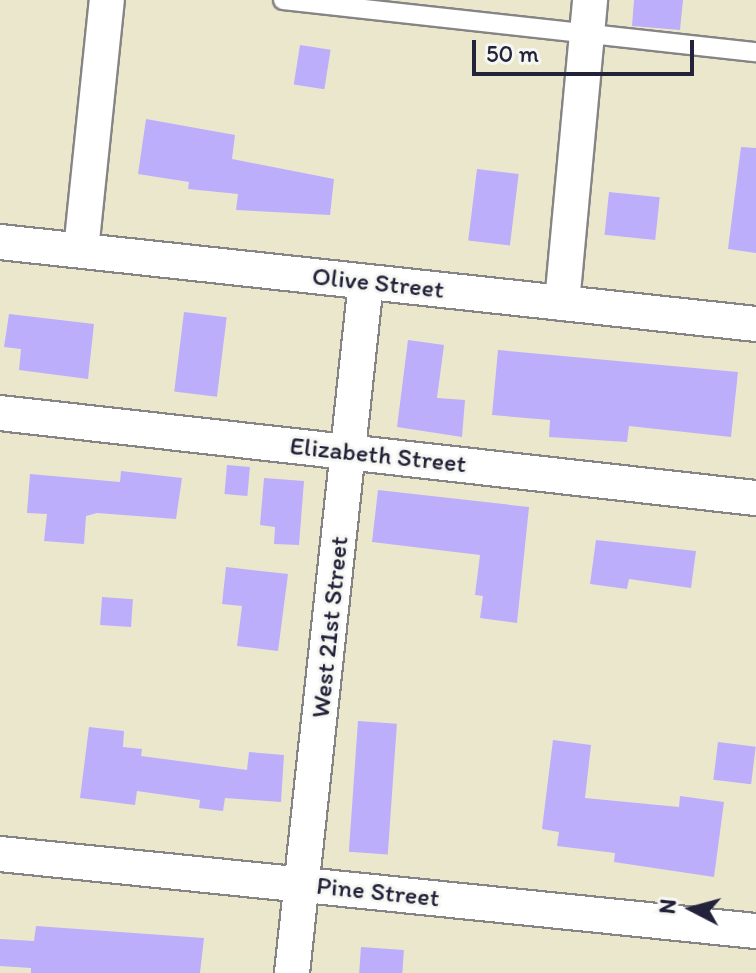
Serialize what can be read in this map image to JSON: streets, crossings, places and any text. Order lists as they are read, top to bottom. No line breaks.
{"streets":{"street":["Olive Street","Elizabeth Street","West 21st Street","Pine Street"]},"crossings":[["Olive Street","West 21st Street"],["Elizabeth Street","West 21st Street"],["West 21st Street","Pine Street"]],"scale_bar":"50 m","north":"left"}
